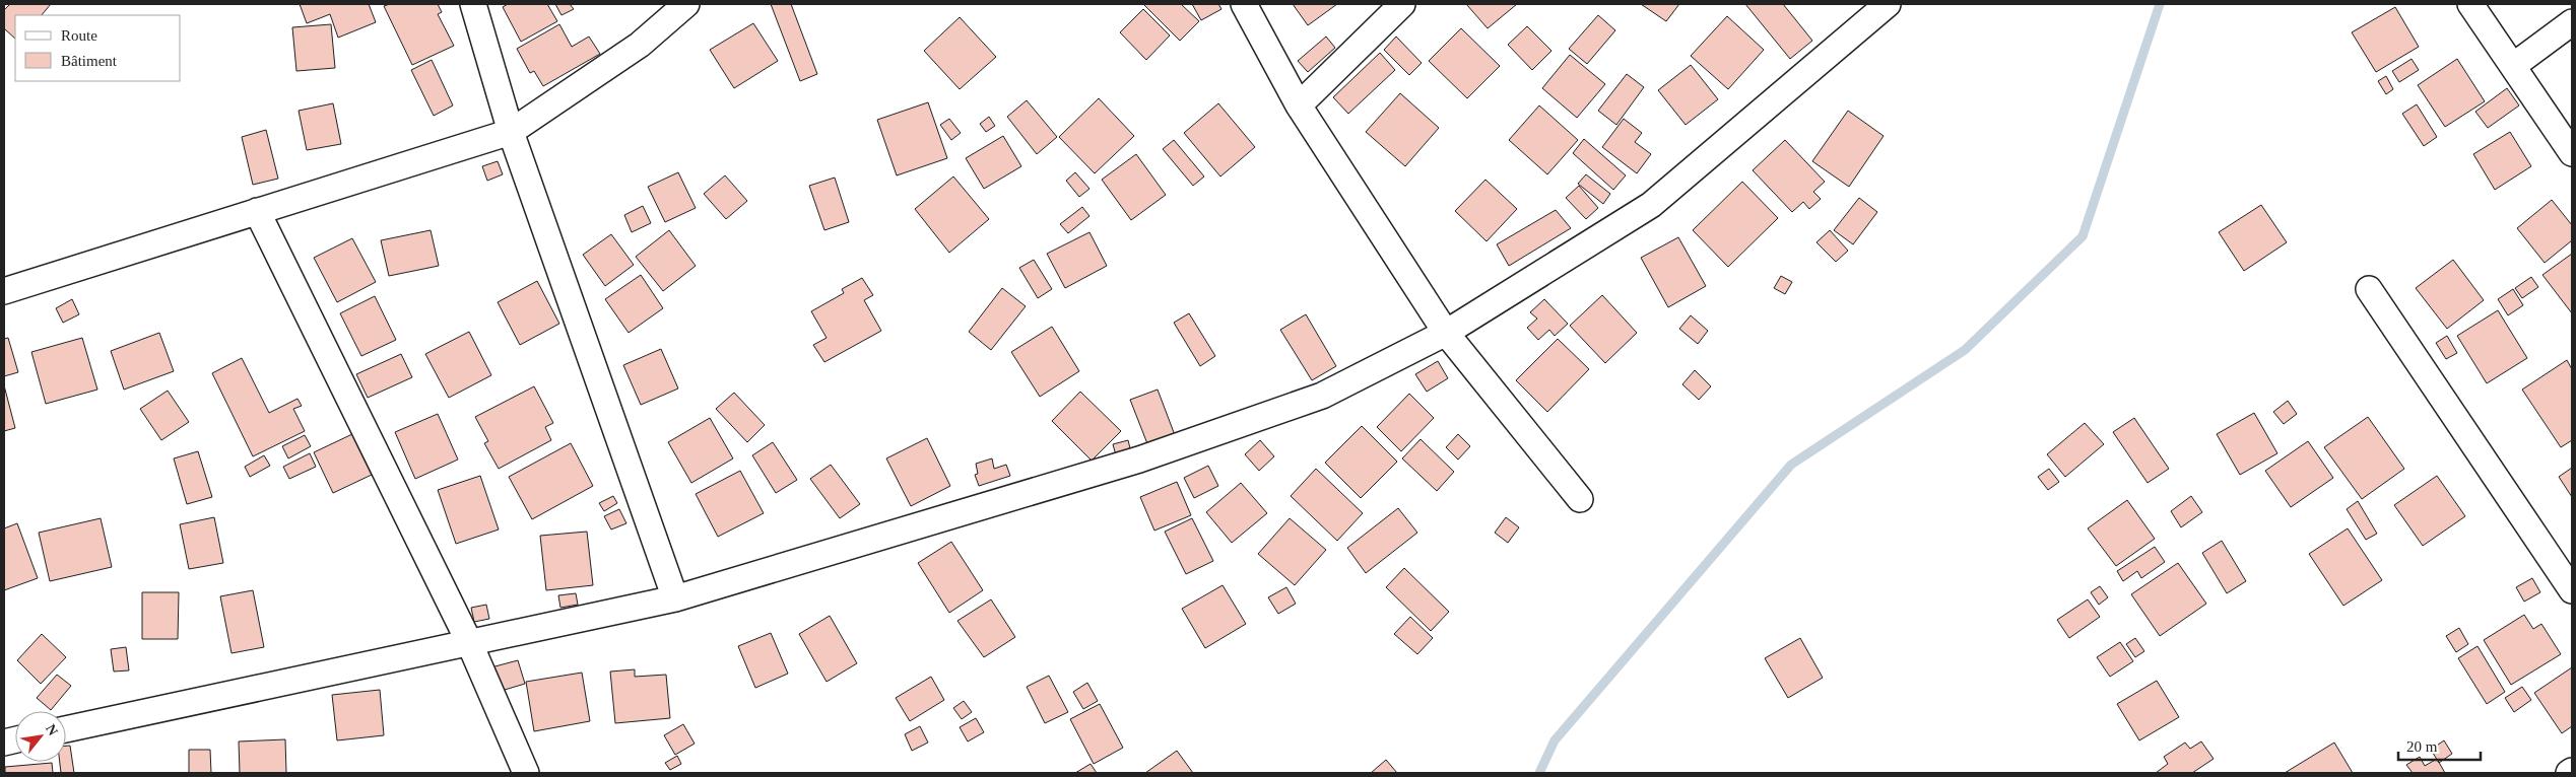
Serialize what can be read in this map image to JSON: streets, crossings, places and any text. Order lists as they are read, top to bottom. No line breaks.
{"legend":["Route","Bâtiment"],"scale_bar":"20 m","north":"top right"}
